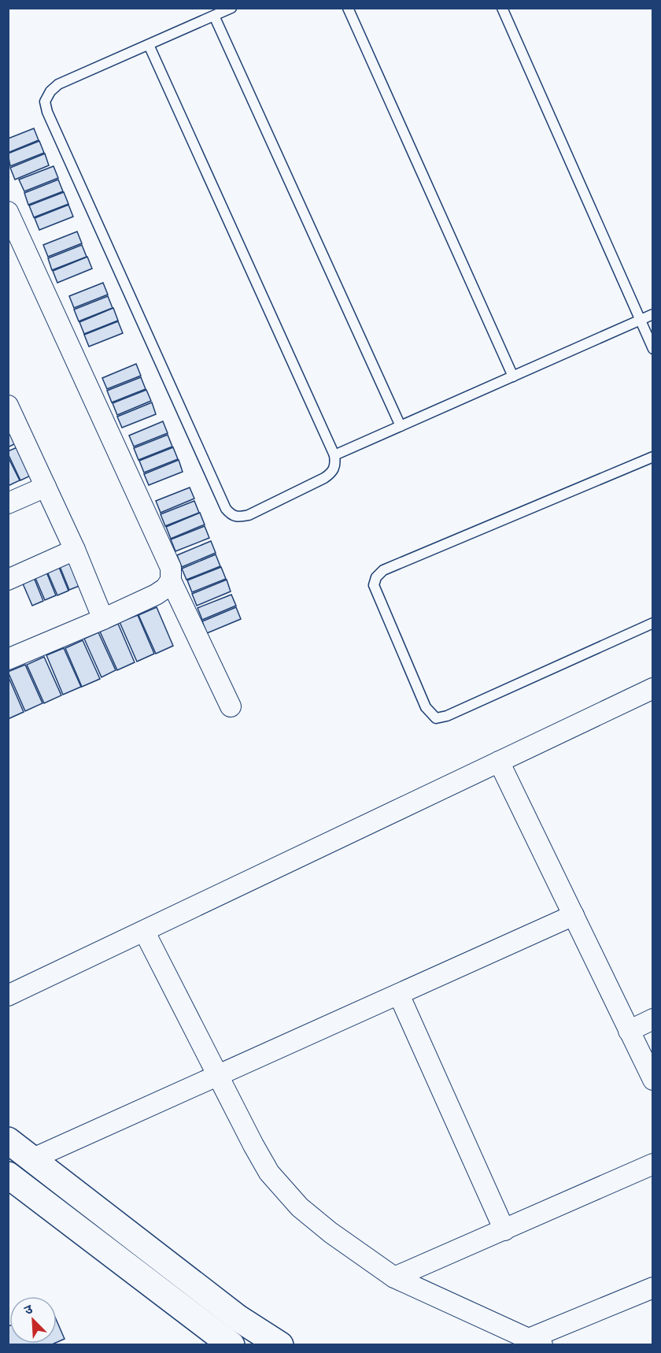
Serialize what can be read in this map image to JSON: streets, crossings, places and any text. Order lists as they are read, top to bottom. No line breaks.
{"north":"top left"}
